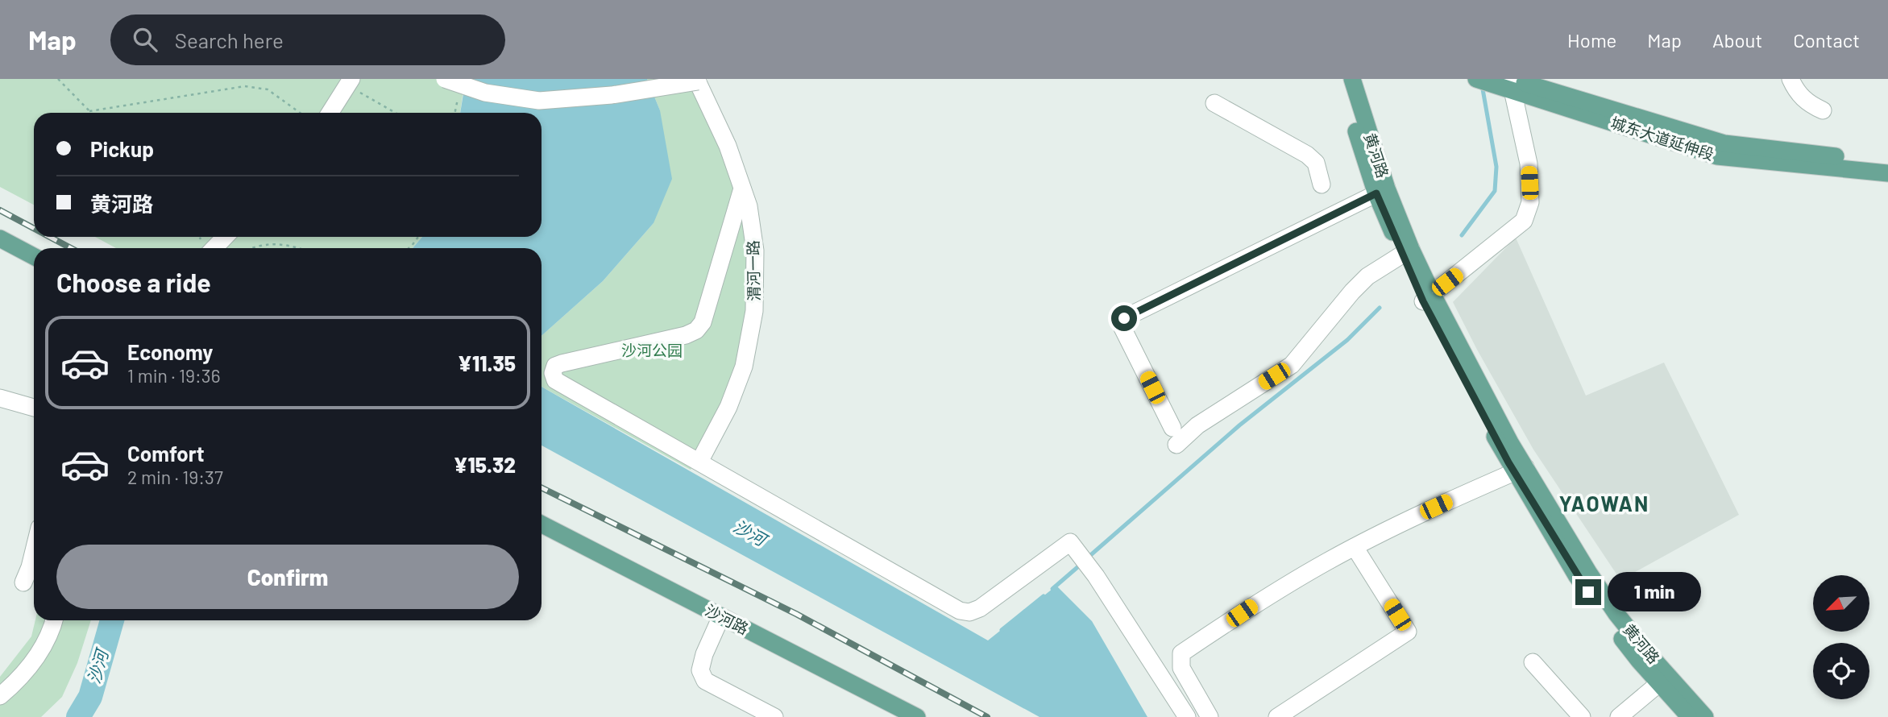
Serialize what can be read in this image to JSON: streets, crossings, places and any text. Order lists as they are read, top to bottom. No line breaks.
{"streets":{"main road":["城东大道延伸段","黄河路","沙河路"],"street":["渭河一路"]},"districts":["YAOWAN"],"water":["沙河"],"parks":["沙河公园"],"north":"bottom left","page":{"header":"Map","search":"Search here","nav":["Home","Map","About","Contact"],"banner":["Pickup","黄河路"],"heading":"Choose a ride","list":[{"name":"Economy","note":"1 min · 19:36","value":"¥11.35"},{"name":"Comfort","note":"2 min · 19:37","value":"¥15.32"}],"buttons":"Confirm","bubble":"1 min"}}
